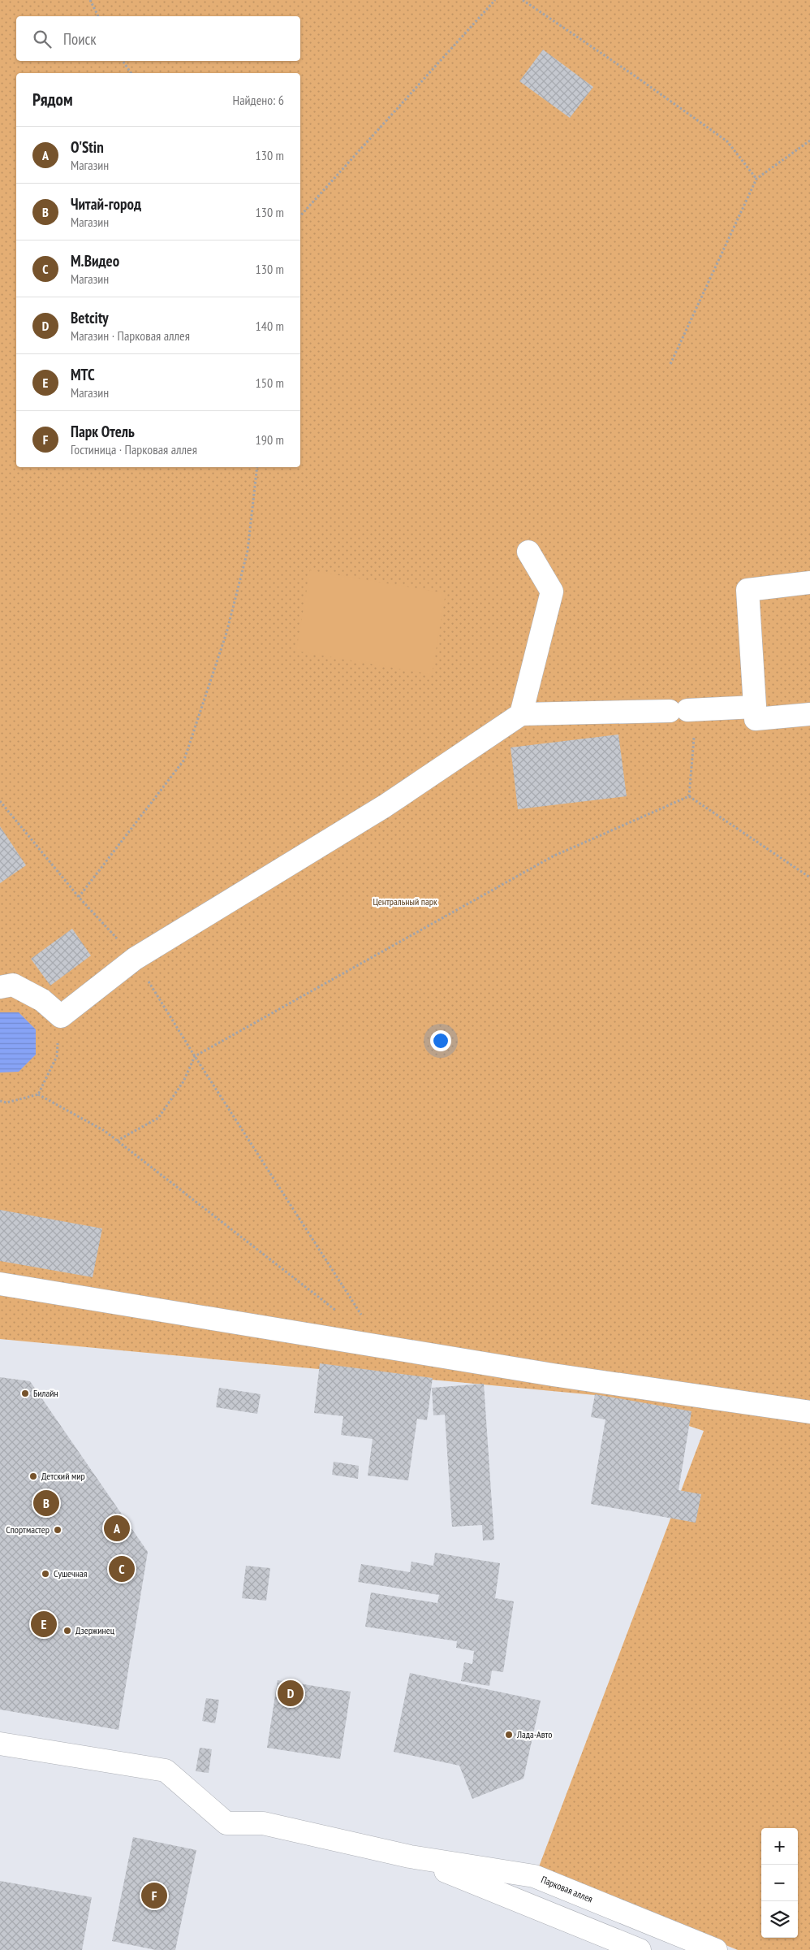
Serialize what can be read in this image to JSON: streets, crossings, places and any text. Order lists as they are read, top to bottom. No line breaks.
{"streets":{"street":["Парковая аллея"]},"parks":["Центральный парк"],"places":["Билайн","Детский мир","Спортмастер","Сушечная","Дзержинец","Лада-Авто"],"page":{"search":"Поиск","heading":["Рядом","Найдено: 6"],"list":[{"mark":"A","name":"O'Stin","note":"Магазин","value":"130 m"},{"mark":"B","name":"Читай-город","note":"Магазин","value":"130 m"},{"mark":"C","name":"М.Видео","note":"Магазин","value":"130 m"},{"mark":"D","name":"Betcity","note":"Магазин · Парковая аллея","value":"140 m"},{"mark":"E","name":"МТС","note":"Магазин","value":"150 m"},{"mark":"F","name":"Парк Отель","note":"Гостиница · Парковая аллея","value":"190 m"}],"pins":["B","A","C","E","D","F"],"map_buttons":["+","−"]}}
